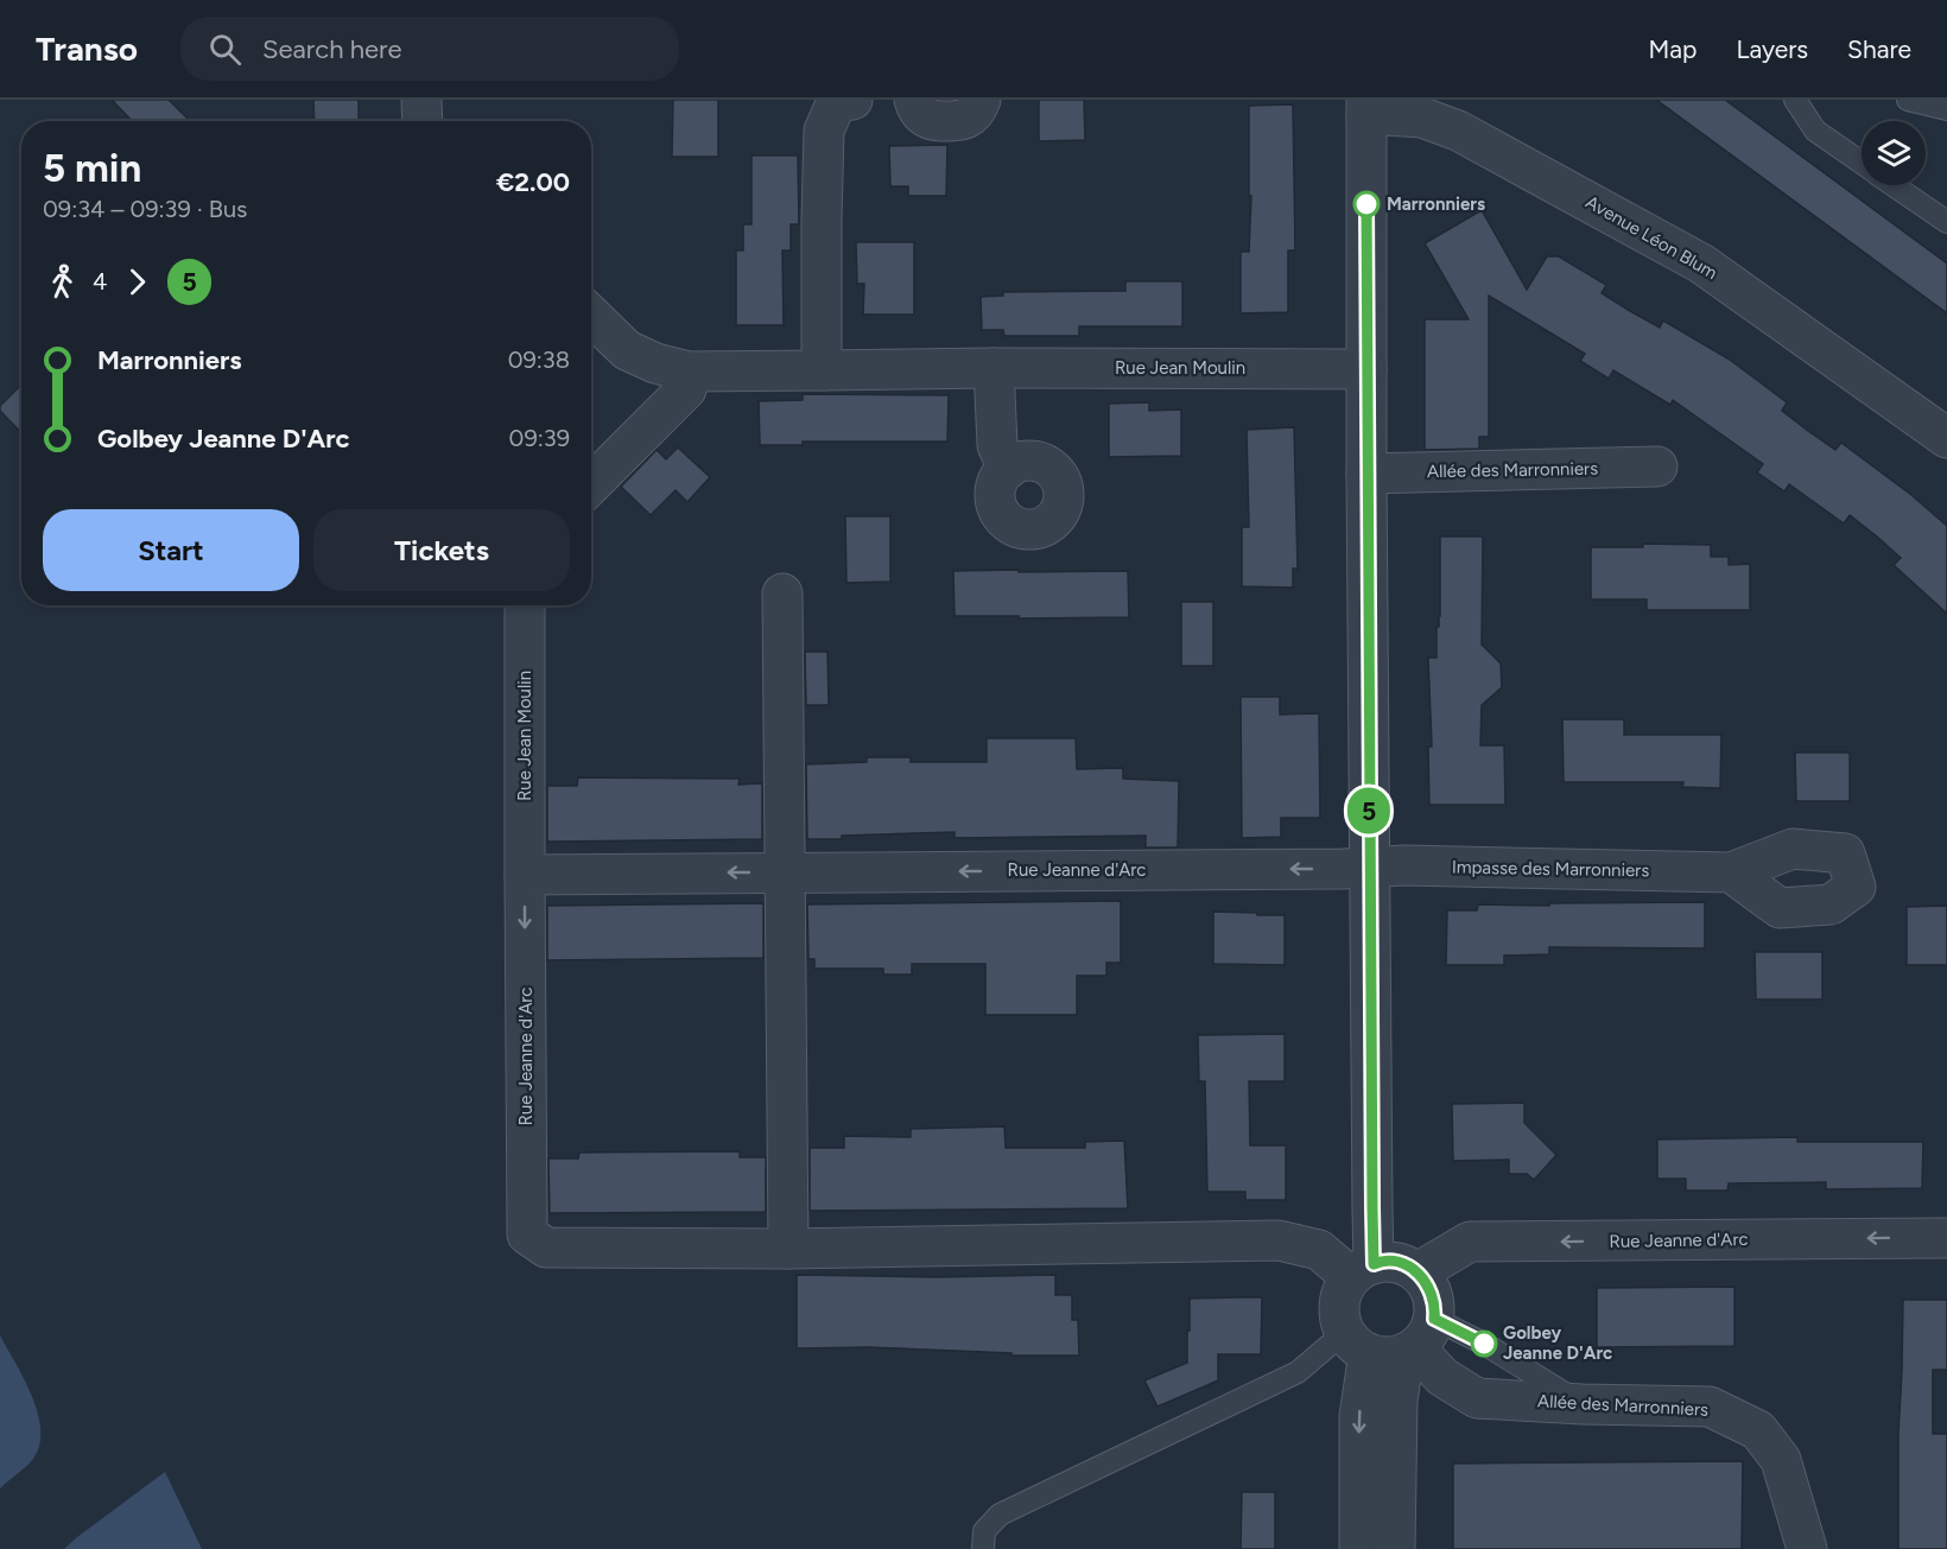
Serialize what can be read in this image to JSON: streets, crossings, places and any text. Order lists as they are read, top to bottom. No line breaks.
{"streets":{"street":["Avenue Léon Blum","Rue Jean Moulin","Allée des Marronniers","Impasse des Marronniers","Rue Jeanne d'Arc"]},"crossings":[["Rue Jean Moulin","Rue Jeanne d'Arc"],["Allée des Marronniers","Rue Jeanne d'Arc"],["Impasse des Marronniers","Rue Jeanne d'Arc"]],"places":["Marronniers","Golbey Jeanne D'Arc"],"lines":["bus line 5"],"page":{"header":"Transo","search":"Search here","nav":["Map","Layers","Share"],"on_map":"5","heading":["5 min","09:34 – 09:39 · Bus","€2.00"],"legs":["4","5"],"list":[{"name":"Marronniers","value":"09:38"},{"name":"Golbey Jeanne D'Arc","value":"09:39"}],"buttons":["Start","Tickets"]}}
